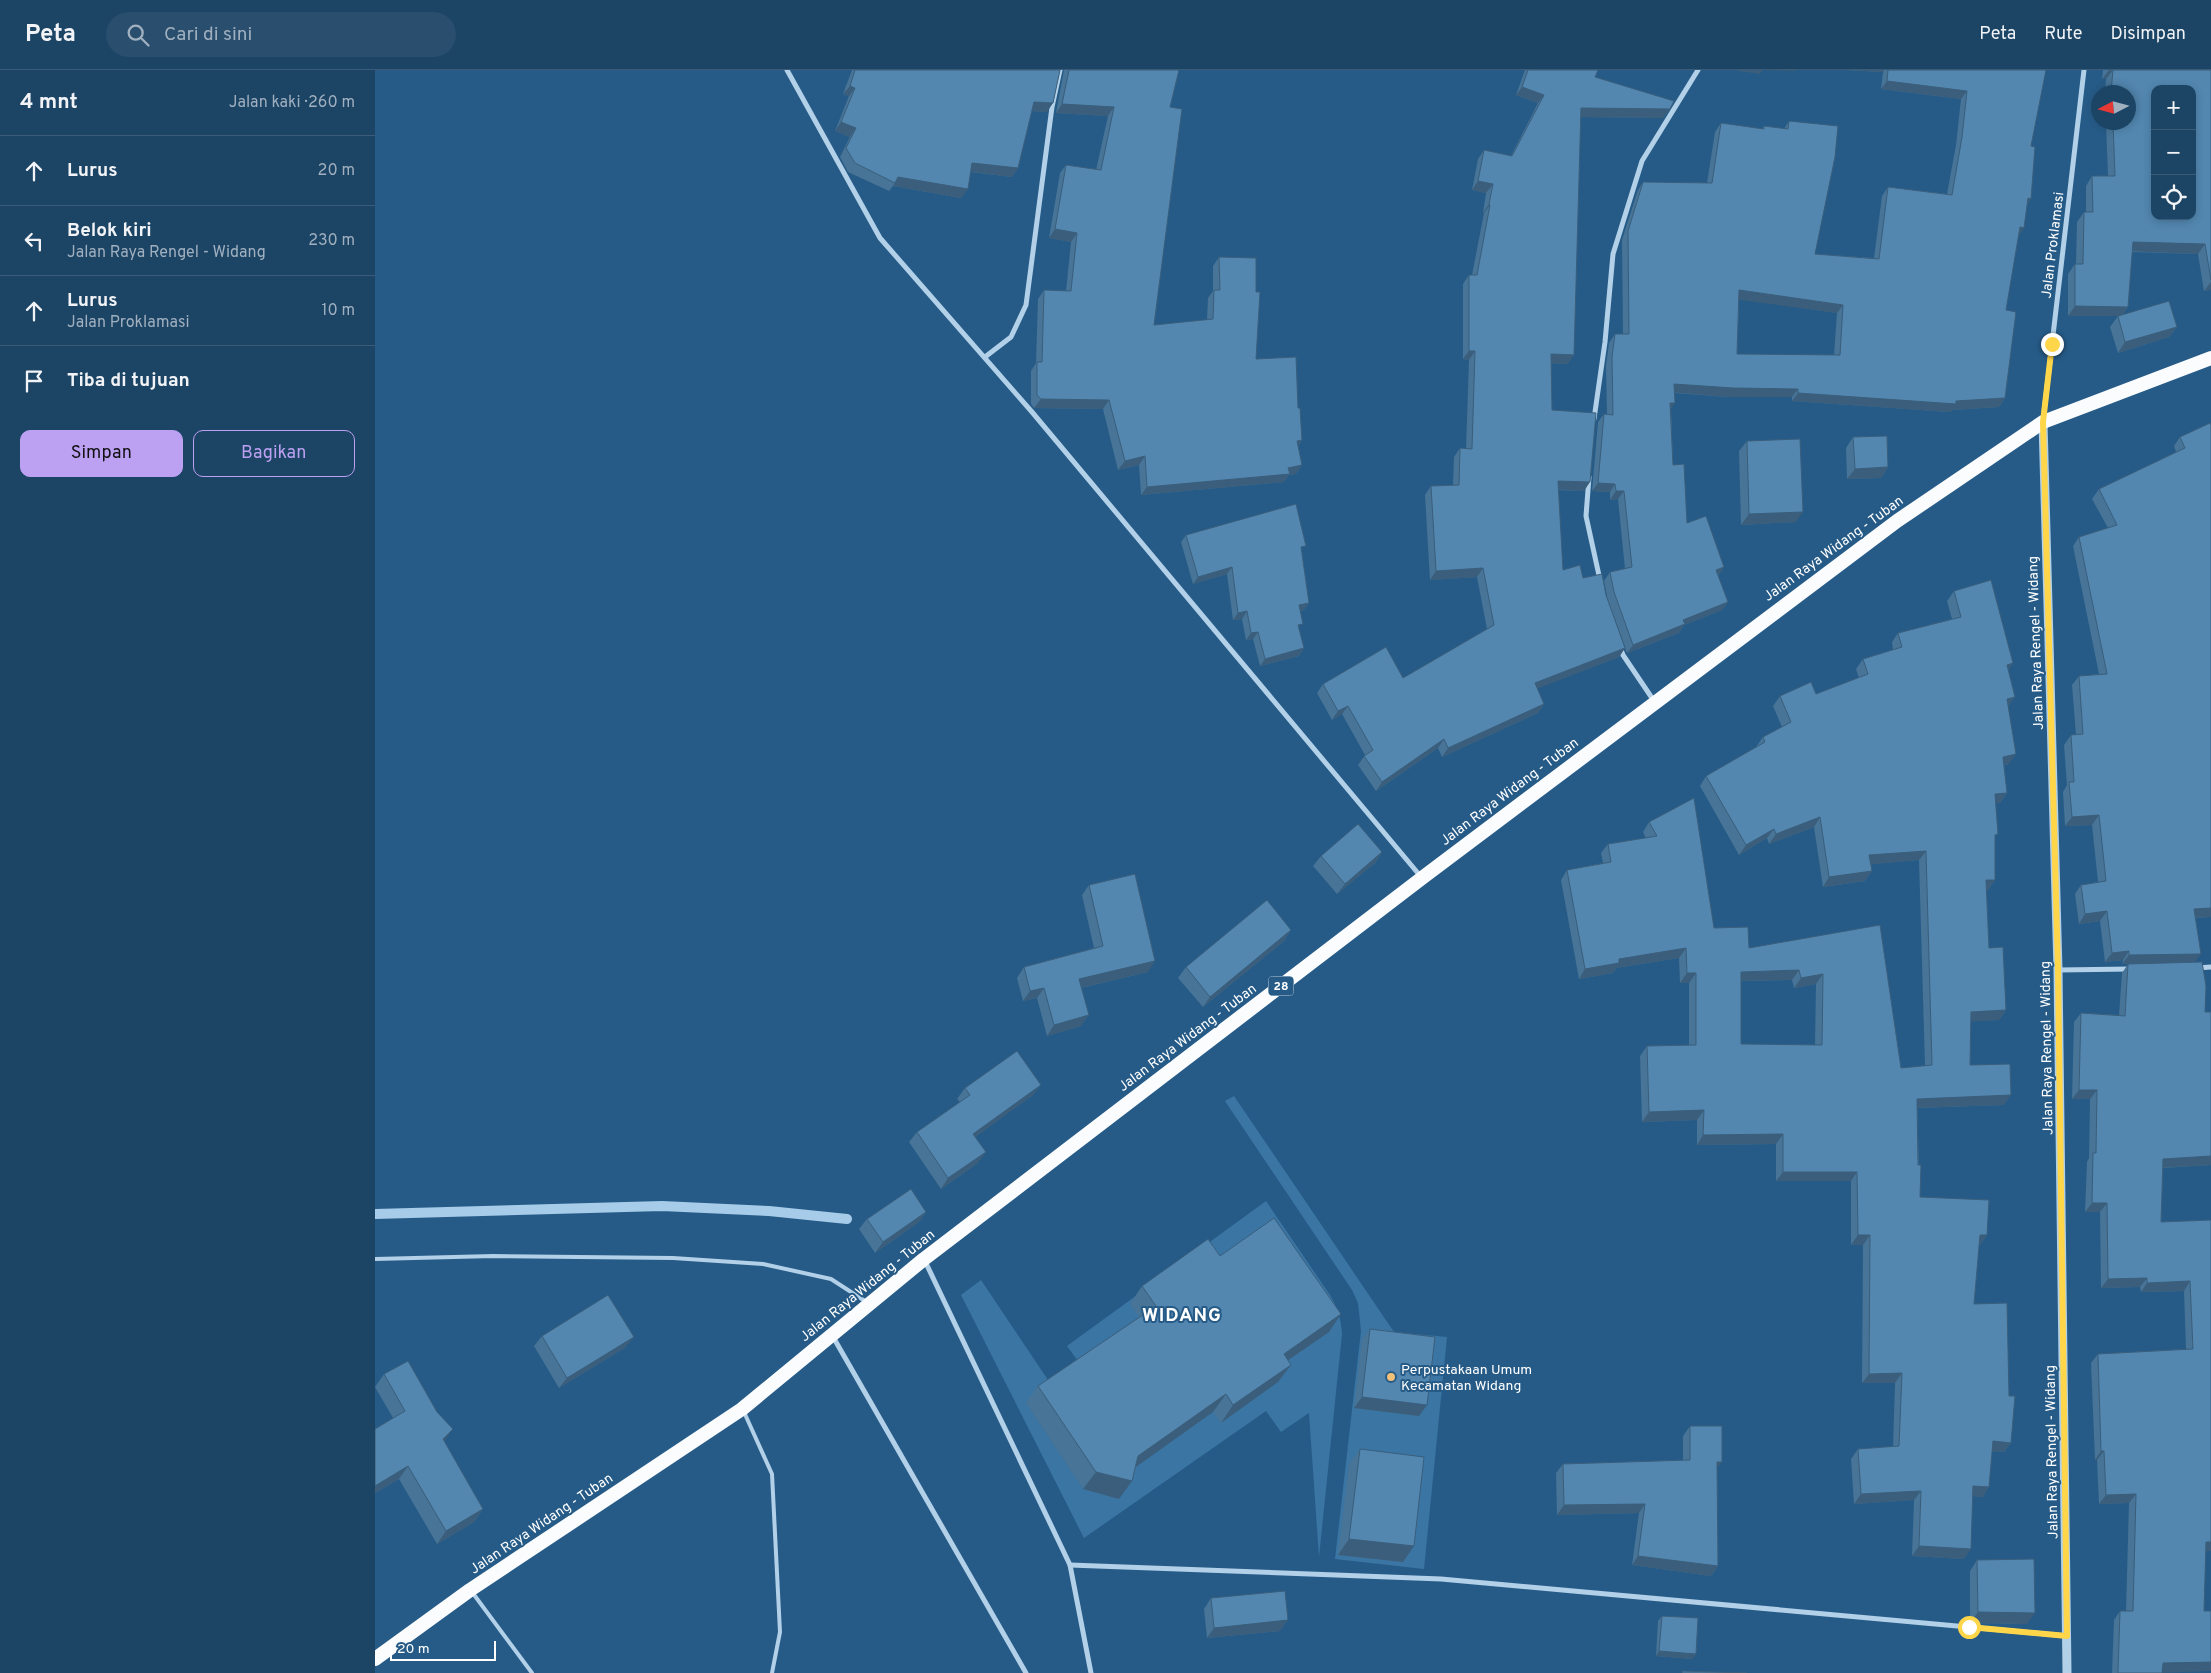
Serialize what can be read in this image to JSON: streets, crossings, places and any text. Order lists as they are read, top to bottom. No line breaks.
{"streets":{"highway":["Jalan Raya Widang - Tuban","28"],"street":["Jalan Proklamasi","Jalan Raya Rengel - Widang"]},"crossings":[["Jalan Proklamasi","Jalan Raya Widang - Tuban"],["Jalan Proklamasi","Jalan Raya Rengel - Widang"],["Jalan Raya Widang - Tuban","Jalan Raya Rengel - Widang"]],"districts":["WIDANG"],"places":["Perpustakaan Umum Kecamatan Widang"],"scale_bar":"20 m","north":"left","page":{"header":"Peta","search":"Cari di sini","nav":["Peta","Rute","Disimpan"],"heading":["4 mnt","Jalan kaki · 260 m"],"map_buttons":["+","−"],"list":[["Lurus","20 m"],["Belok kiri","Jalan Raya Rengel - Widang","230 m"],["Lurus","Jalan Proklamasi","10 m"],"Tiba di tujuan"],"buttons":["Simpan","Bagikan"],"scale":"20 m"}}
